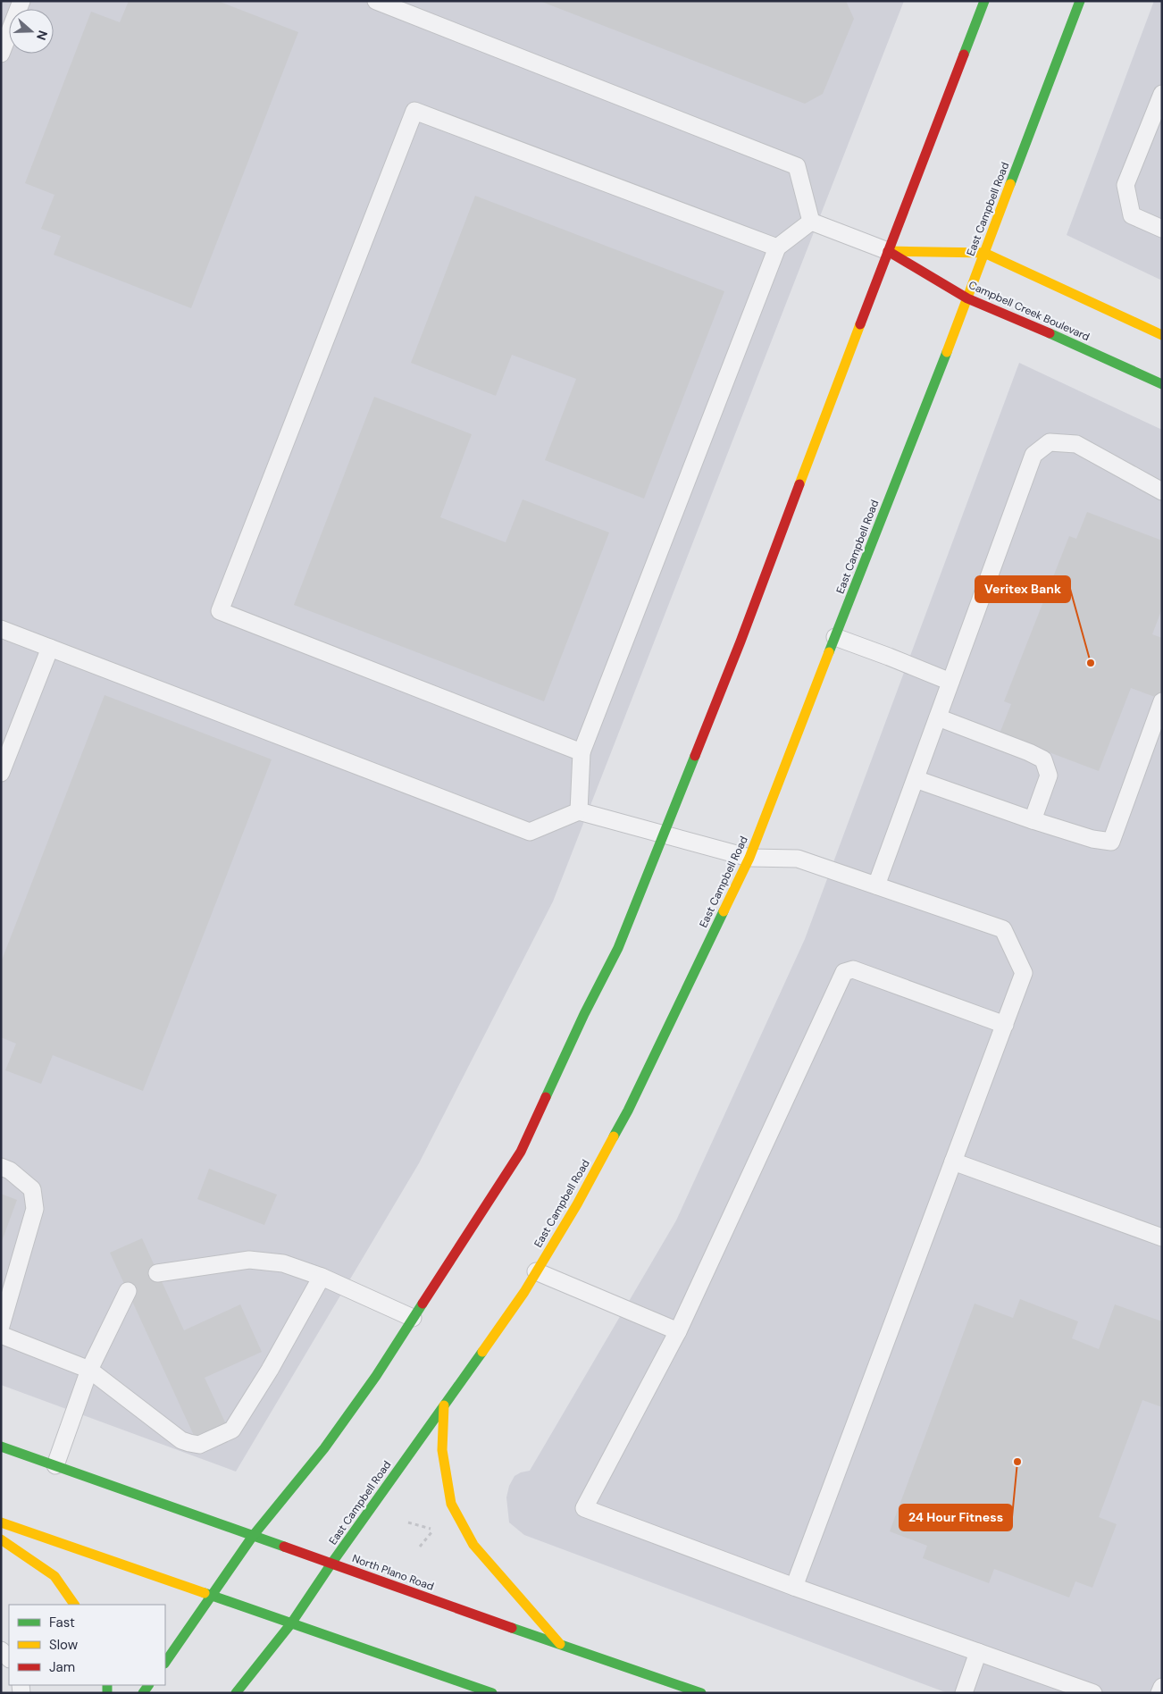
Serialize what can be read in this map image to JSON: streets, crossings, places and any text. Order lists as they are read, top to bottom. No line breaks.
{"streets":{"main road":["East Campbell Road","Campbell Creek Boulevard","North Plano Road"]},"crossings":[["East Campbell Road","Campbell Creek Boulevard"],["East Campbell Road","North Plano Road"]],"places":["Veritex Bank","24 Hour Fitness"],"legend":["Fast","Slow","Jam"],"north":"right"}
